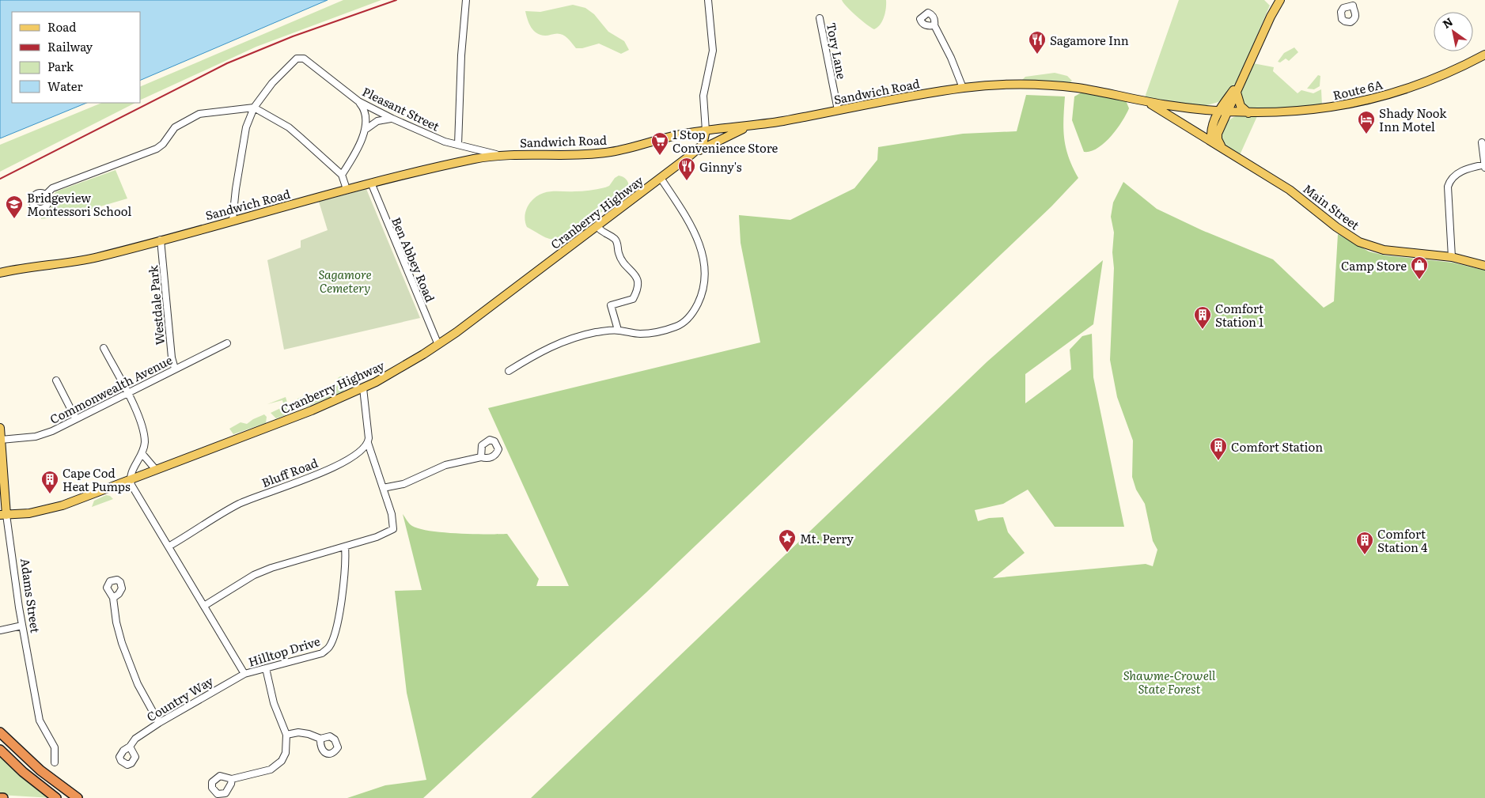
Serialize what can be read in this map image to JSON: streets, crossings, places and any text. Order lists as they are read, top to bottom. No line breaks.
{"streets":{"main road":["Route 6A","Sandwich Road","Main Street","Cranberry Highway","Adams Street"],"street":["Tory Lane","Pleasant Street","Ben Abbey Road","Westdale Park","Commonwealth Avenue","Bluff Road","Hilltop Drive","Country Way"]},"crossings":[["Tory Lane","Sandwich Road"],["Route 6A","Sandwich Road"],["Sandwich Road","Pleasant Street"],["Sandwich Road","Main Street"],["Sandwich Road","Cranberry Highway"],["Sandwich Road","Ben Abbey Road"],["Sandwich Road","Westdale Park"],["Cranberry Highway","Ben Abbey Road"],["Cranberry Highway","Adams Street"],["Cranberry Highway","Hilltop Drive"],["Westdale Park","Commonwealth Avenue"],["Commonwealth Avenue","Adams Street"],["Bluff Road","Hilltop Drive"],["Hilltop Drive","Country Way"]],"parks":["Sagamore Cemetery","Shawme-Crowell State Forest"],"places":{"restaurant":["Sagamore Inn","Ginny's"],"hotel":["Shady Nook Inn Motel"],"supermarket":["1 Stop Convenience Store"],"school or university":["Bridgeview Montessori School"],"shop":["Camp Store"],"building":["Comfort Station 1","Comfort Station","Cape Cod Heat Pumps","Comfort Station 4"],"place":["Mt. Perry"]},"legend":["Road","Railway","Park","Water"],"north":"top left"}
